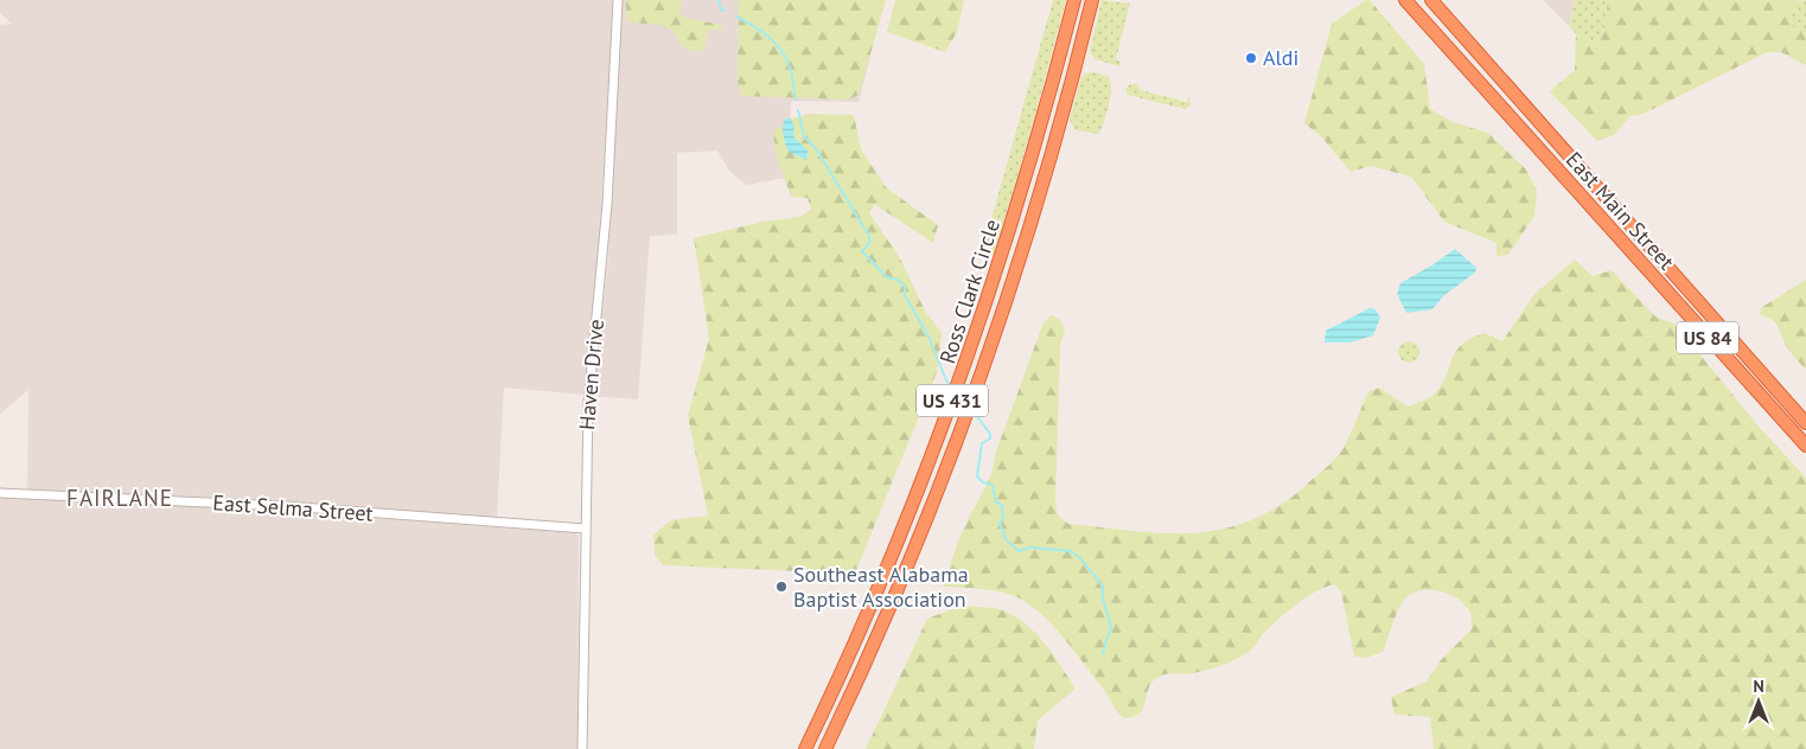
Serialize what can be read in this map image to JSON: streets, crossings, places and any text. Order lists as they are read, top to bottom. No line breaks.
{"streets":{"highway":["East Main Street","Ross Clark Circle","US 84","US 431"],"street":["Haven Drive","East Selma Street"]},"crossings":[["Haven Drive","East Selma Street"]],"districts":["FAIRLANE"],"places":["Aldi","Southeast Alabama Baptist Association"],"north":"top"}
